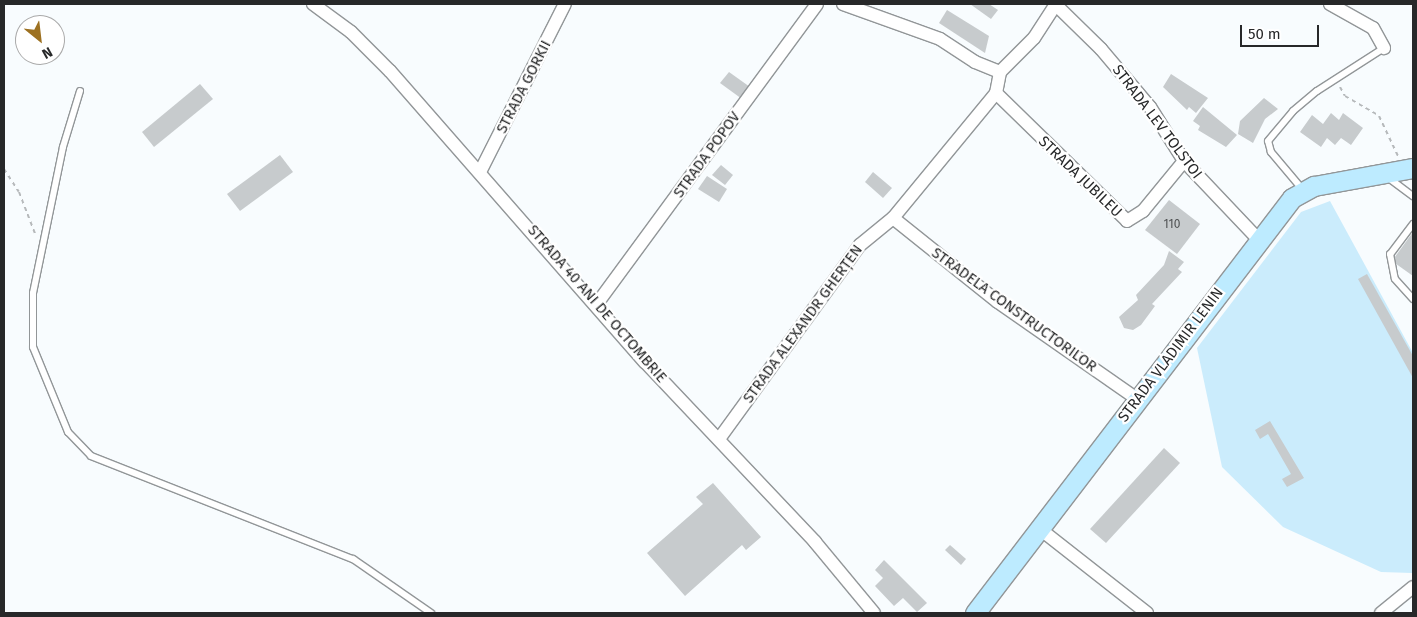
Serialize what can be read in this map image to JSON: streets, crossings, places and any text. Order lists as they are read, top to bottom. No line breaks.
{"streets":{"main road":["STRADA VLADIMIR LENIN"],"street":["STRADA GORKII","STRADA LEV TOLSTOI","STRADA POPOV","STRADA JUBILEU","STRADA 40 ANI DE OCTOMBRIE","STRADELA CONSTRUCTORILOR","STRADA ALEXANDR GHERȚEN"]},"crossings":[["STRADA GORKII","STRADA 40 ANI DE OCTOMBRIE"],["STRADA LEV TOLSTOI","STRADA JUBILEU"],["STRADA LEV TOLSTOI","STRADA VLADIMIR LENIN"],["STRADA POPOV","STRADA 40 ANI DE OCTOMBRIE"],["STRADA JUBILEU","STRADA ALEXANDR GHERȚEN"],["STRADA 40 ANI DE OCTOMBRIE","STRADA ALEXANDR GHERȚEN"],["STRADELA CONSTRUCTORILOR","STRADA ALEXANDR GHERȚEN"],["STRADELA CONSTRUCTORILOR","STRADA VLADIMIR LENIN"]],"house_numbers":["110"],"scale_bar":"50 m","north":"bottom right"}
